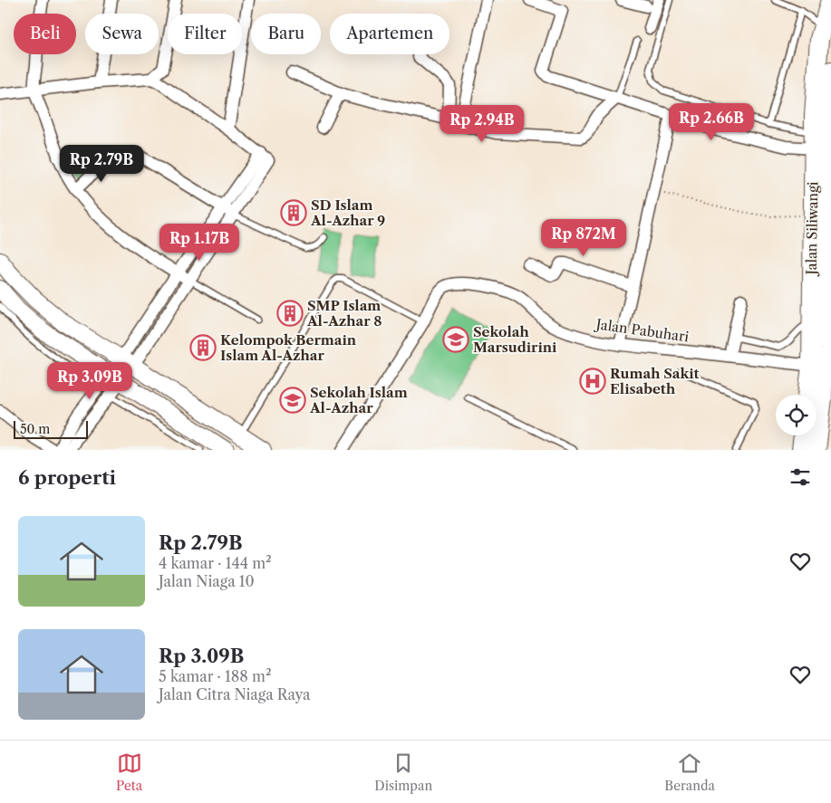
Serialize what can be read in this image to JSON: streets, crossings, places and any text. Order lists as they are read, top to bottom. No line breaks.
{"streets":{"main road":["Jalan Siliwangi"],"street":["Jalan Pabuhari"]},"crossings":[["Jalan Siliwangi","Jalan Pabuhari"]],"places":{"building":["SD Islam Al-Azhar 9","SMP Islam Al-Azhar 8","Kelompok Bermain Islam Al-Azhar"],"school or university":["Sekolah Marsudirini","Sekolah Islam Al-Azhar"],"hospital":["Rumah Sakit Elisabeth"]},"scale_bar":"50 m","page":{"chip":["Beli","Sewa","Filter","Baru","Apartemen"],"price":["Rp 2.66B","Rp 2.94B","Rp 2.79B","Rp 872M","Rp 1.17B","Rp 3.09B"],"scale":"50 m","heading":"6 properti","list":[{"name":"Rp 2.79B","note":"4 kamar · 144 m² · Jalan Niaga 10"},{"name":"Rp 3.09B","note":"5 kamar · 188 m² · Jalan Citra Niaga Raya"}],"tabs":["Peta","Disimpan","Beranda"]}}
